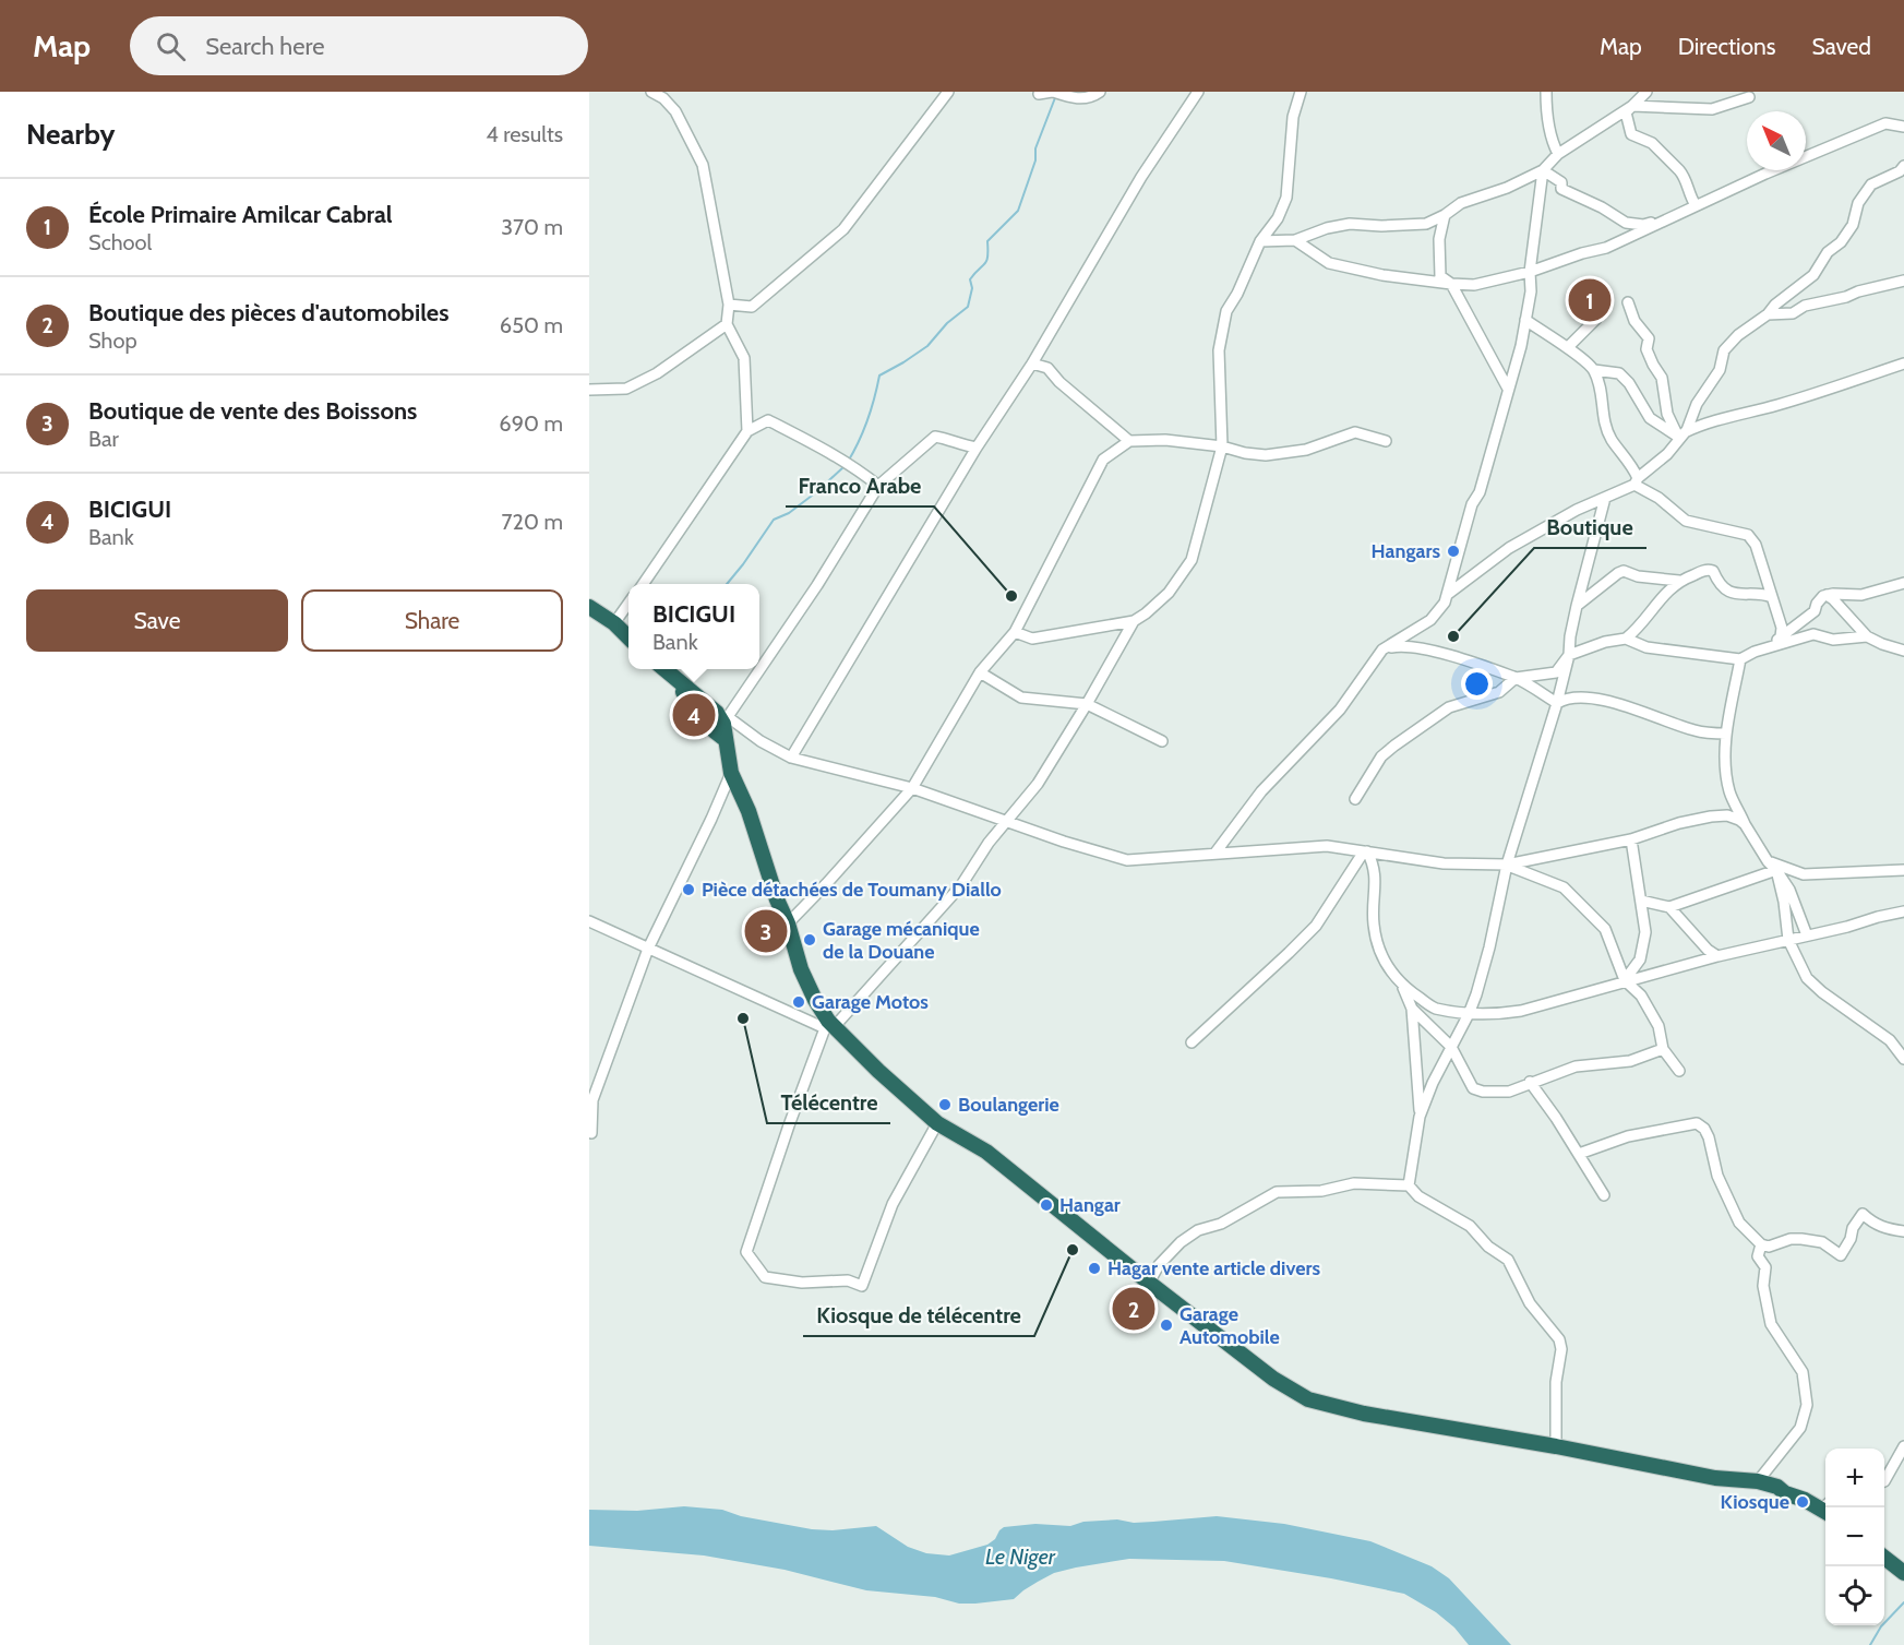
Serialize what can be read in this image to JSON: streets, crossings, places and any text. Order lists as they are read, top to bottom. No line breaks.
{"water":["Le Niger"],"places":["Hangars","Franco Arabe","Boutique","Pièce détachées de Toumany Diallo","Garage mécanique de la Douane","Garage Motos","Télécentre","Boulangerie","Hangar","Kiosque de télécentre","Hagar vente article divers","Garage Automobile","Kiosque"],"north":"top left","page":{"header":"Map","search":"Search here","nav":["Map","Directions","Saved"],"heading":["Nearby","4 results"],"list":[{"mark":"1","name":"École Primaire Amilcar Cabral","note":"School","value":"370 m"},{"mark":"2","name":"Boutique des pièces d'automobiles","note":"Shop","value":"650 m"},{"mark":"3","name":"Boutique de vente des Boissons","note":"Bar","value":"690 m"},{"mark":"4","name":"BICIGUI","note":"Bank","value":"720 m"}],"pins":["1","4","3","2"],"buttons":["Save","Share"],"popup":["BICIGUI","Bank"],"map_buttons":["+","−"]}}
